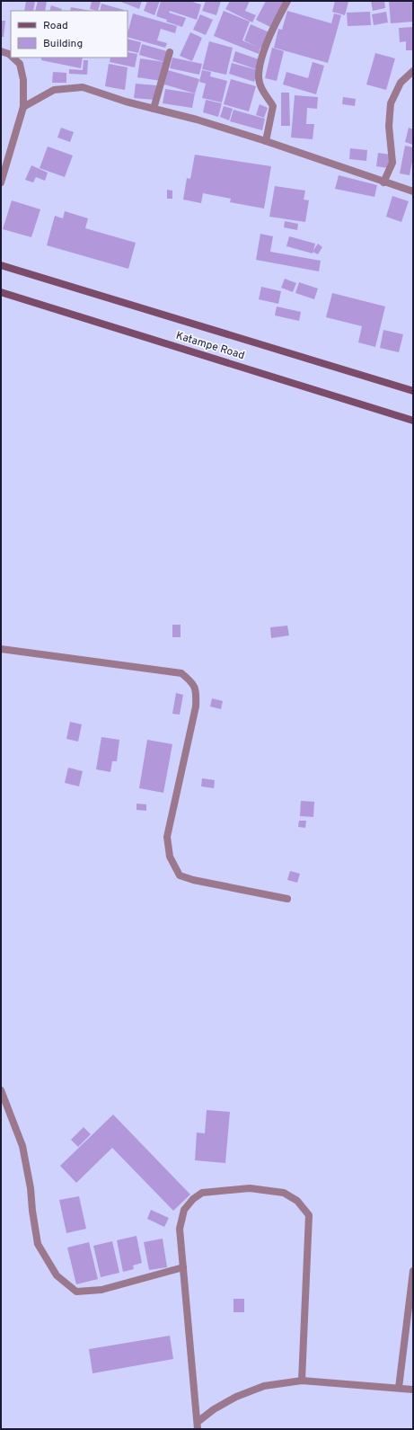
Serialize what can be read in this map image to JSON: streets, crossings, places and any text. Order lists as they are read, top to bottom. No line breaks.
{"streets":{"main road":["Katampe Road"]},"legend":["Road","Building"]}
